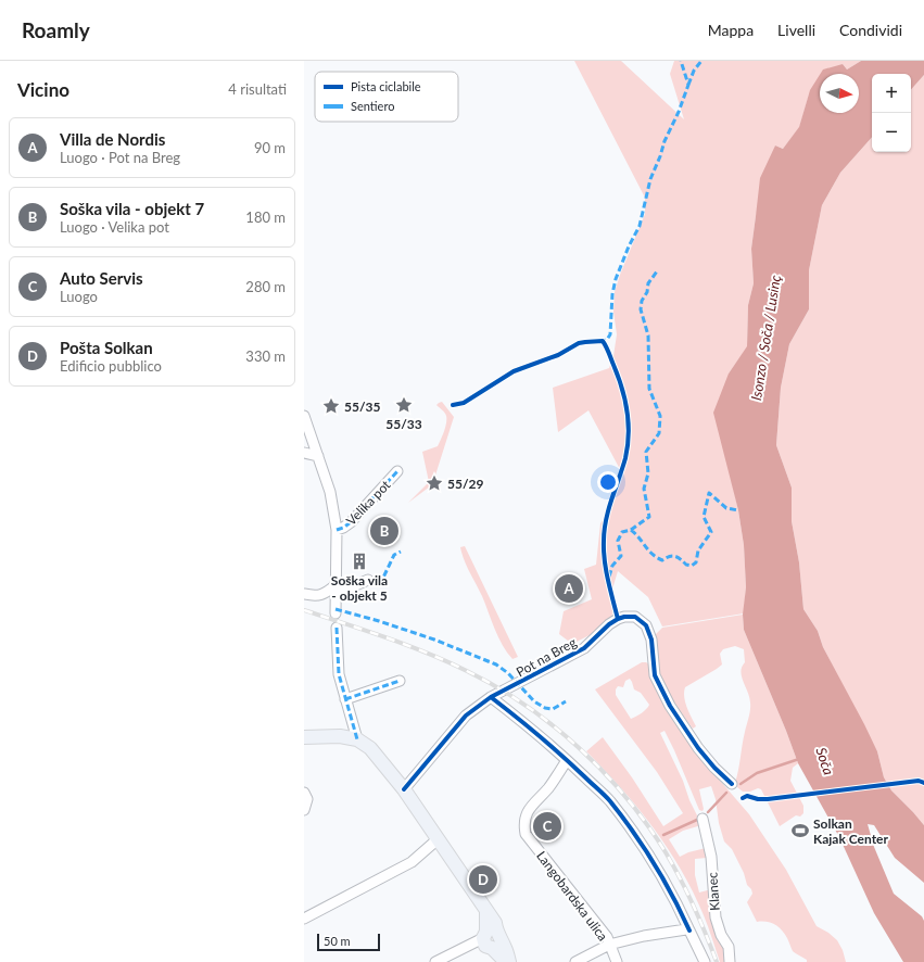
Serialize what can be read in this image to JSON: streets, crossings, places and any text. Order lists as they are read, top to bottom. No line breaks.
{"streets":{"street":["Velika pot","Pot na Breg","Klanec","Langobardska ulica"]},"water":["Isonzo / Soča / Lusinç","Soča"],"places":{"place":["55/33","55/35","55/29"],"building":["Soška vila - objekt 5"],"sports":["Solkan Kajak Center"]},"legend":["Pista ciclabile","Sentiero"],"scale_bar":"50 m","north":"right","page":{"header":"Roamly","nav":["Mappa","Livelli","Condividi"],"heading":["Vicino","4 risultati"],"map_buttons":["+","−"],"list":[{"mark":"A","name":"Villa de Nordis","note":"Luogo · Pot na Breg","value":"90 m"},{"mark":"B","name":"Soška vila - objekt 7","note":"Luogo · Velika pot","value":"180 m"},{"mark":"C","name":"Auto Servis","note":"Luogo","value":"280 m"},{"mark":"D","name":"Pošta Solkan","note":"Edificio pubblico","value":"330 m"}],"pins":["B","A","C","D"],"scale":"50 m"}}
